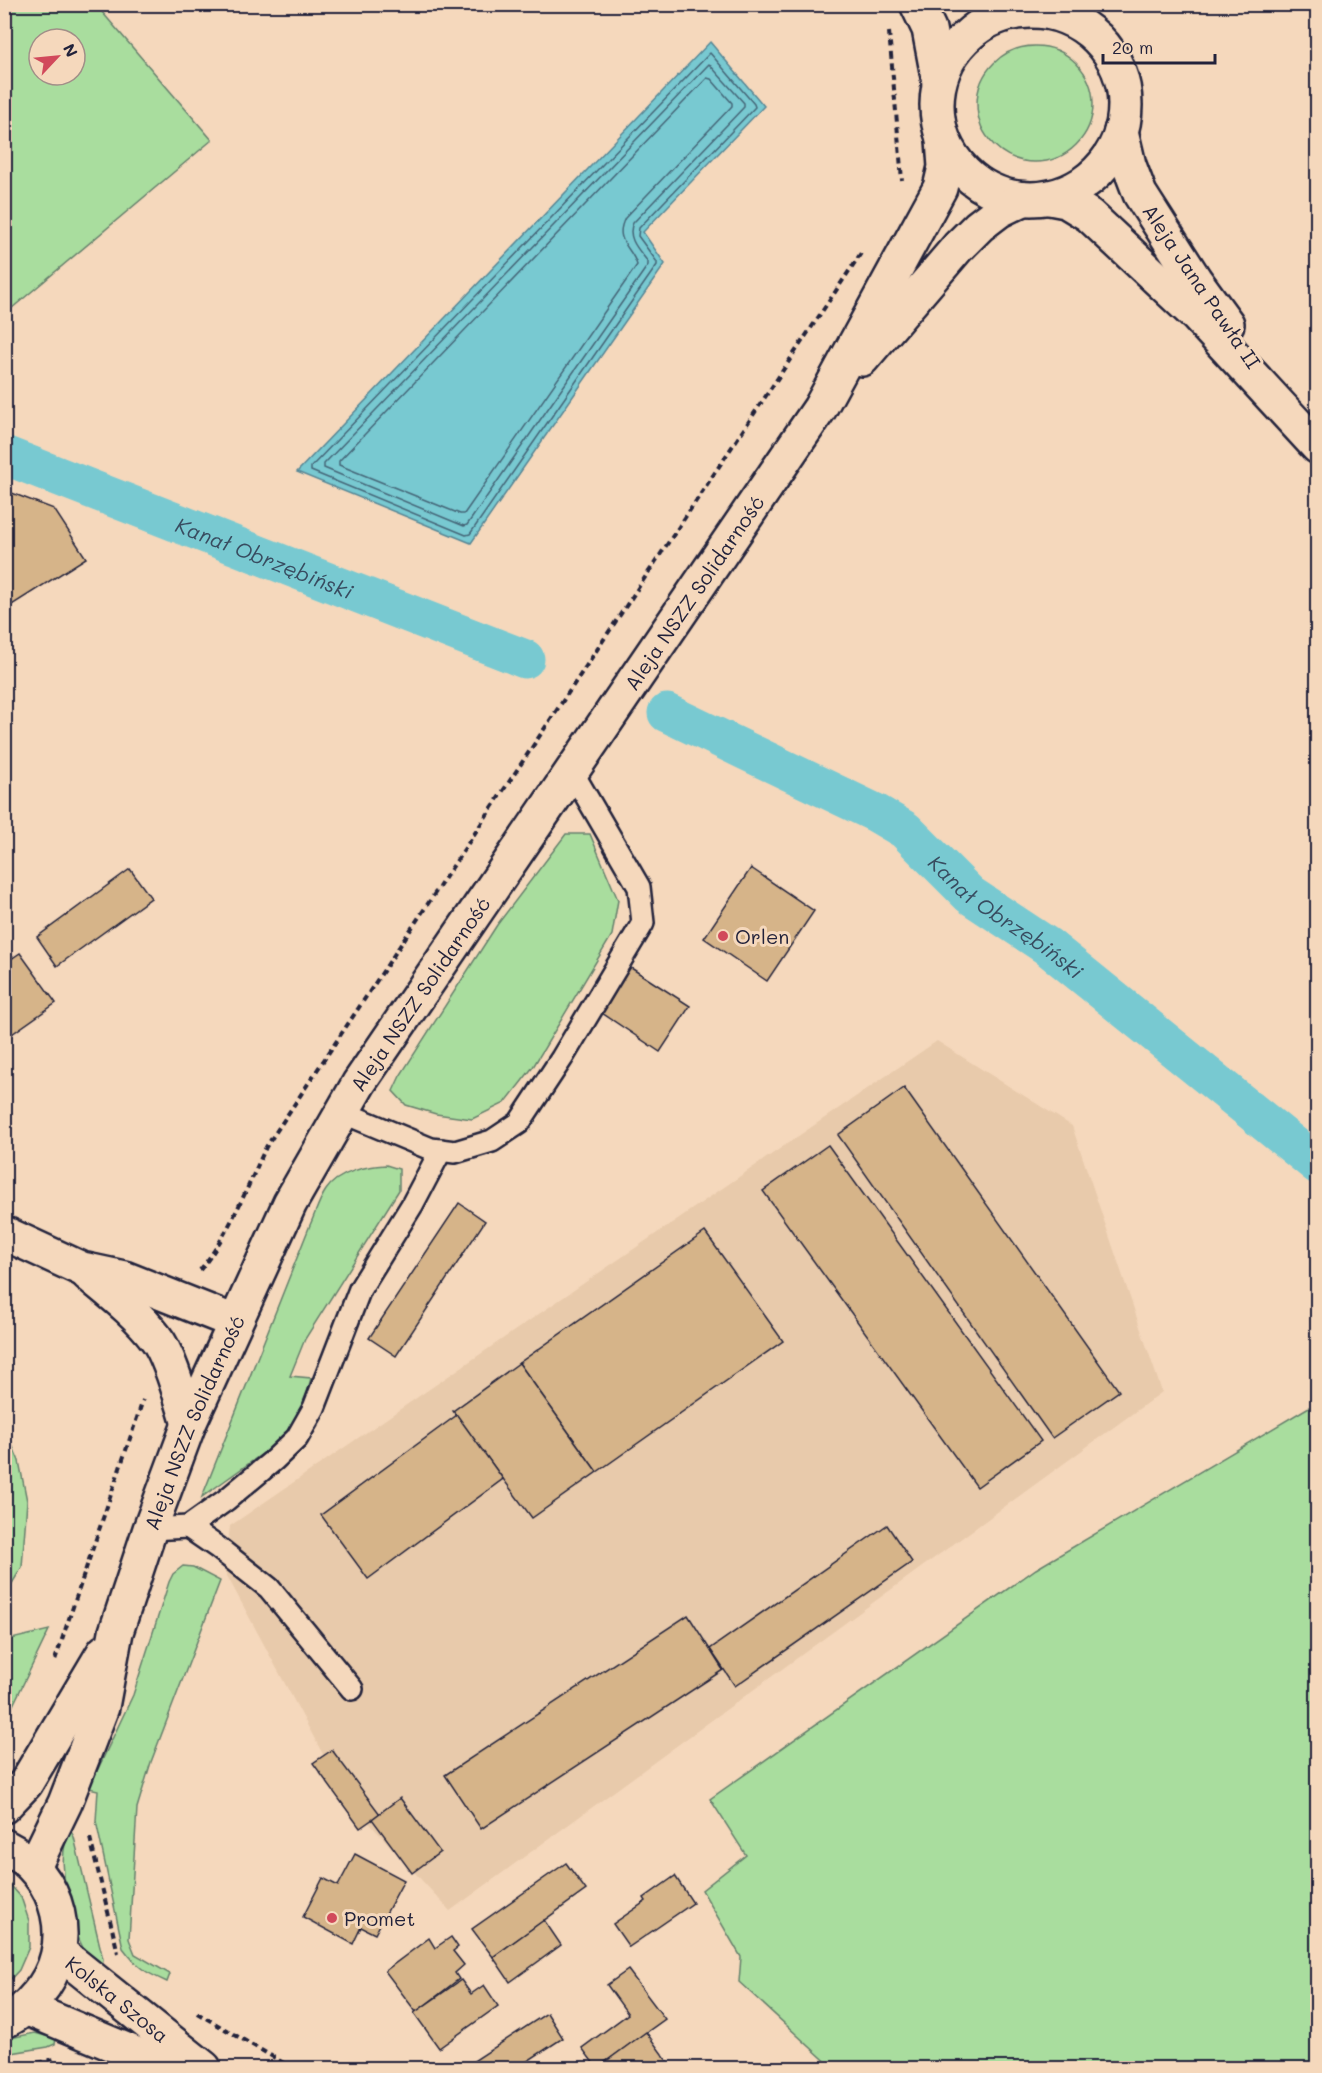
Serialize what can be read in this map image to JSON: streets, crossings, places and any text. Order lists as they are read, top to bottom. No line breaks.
{"streets":{"street":["Aleja Jana Pawła II","Aleja NSZZ Solidarność","Kolska Szosa"]},"crossings":[["Aleja Jana Pawła II","Aleja NSZZ Solidarność"]],"water":["Kanał Obrzębiński"],"places":["Orlen","Promet"],"scale_bar":"20 m","north":"top right"}
